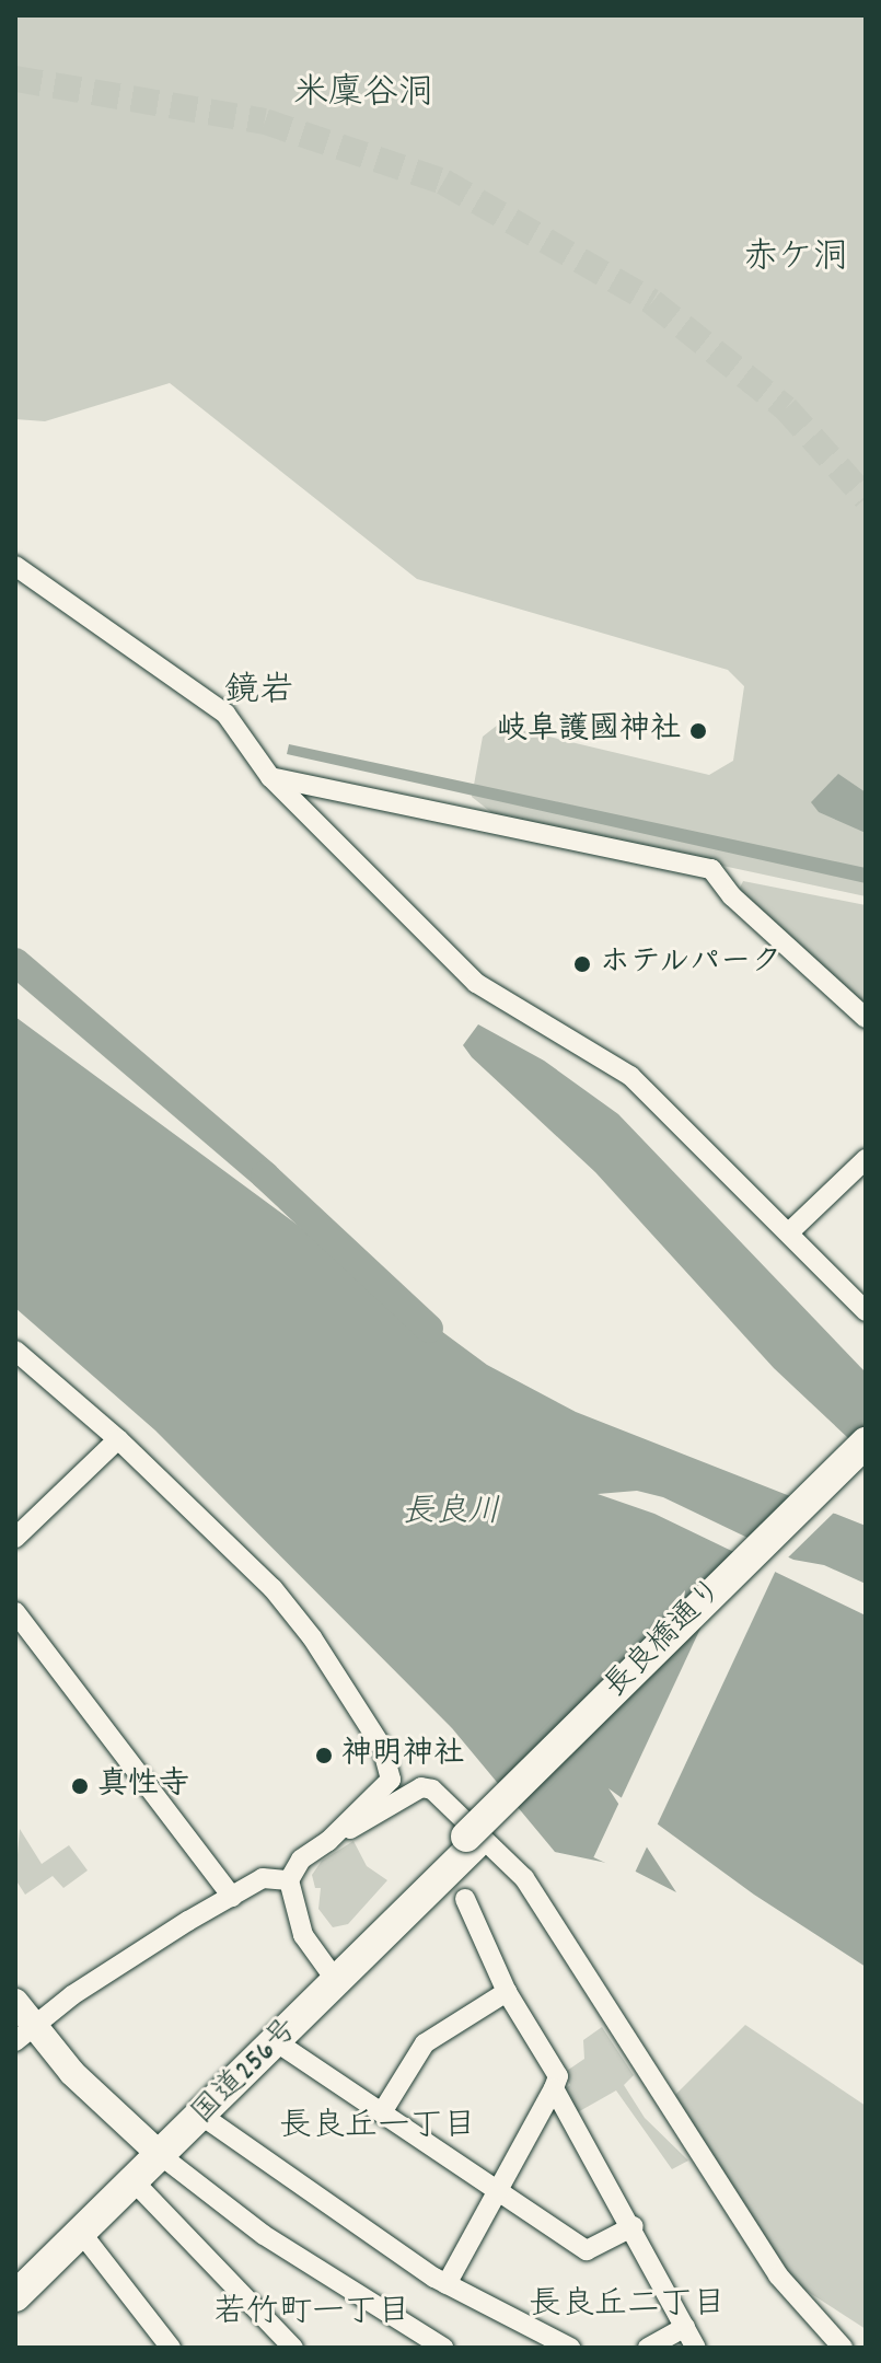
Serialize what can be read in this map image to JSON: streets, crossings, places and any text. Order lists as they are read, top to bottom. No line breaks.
{"streets":{"highway":["長良橋通り","国道256号"]},"crossings":[["長良橋通り","国道256号"]],"districts":["米廩谷洞","赤ケ洞","鏡岩","長良丘一丁目","長良丘二丁目","若竹町一丁目"],"water":["長良川"],"places":["岐阜護國神社","ホテルパーク","神明神社","真性寺"]}
